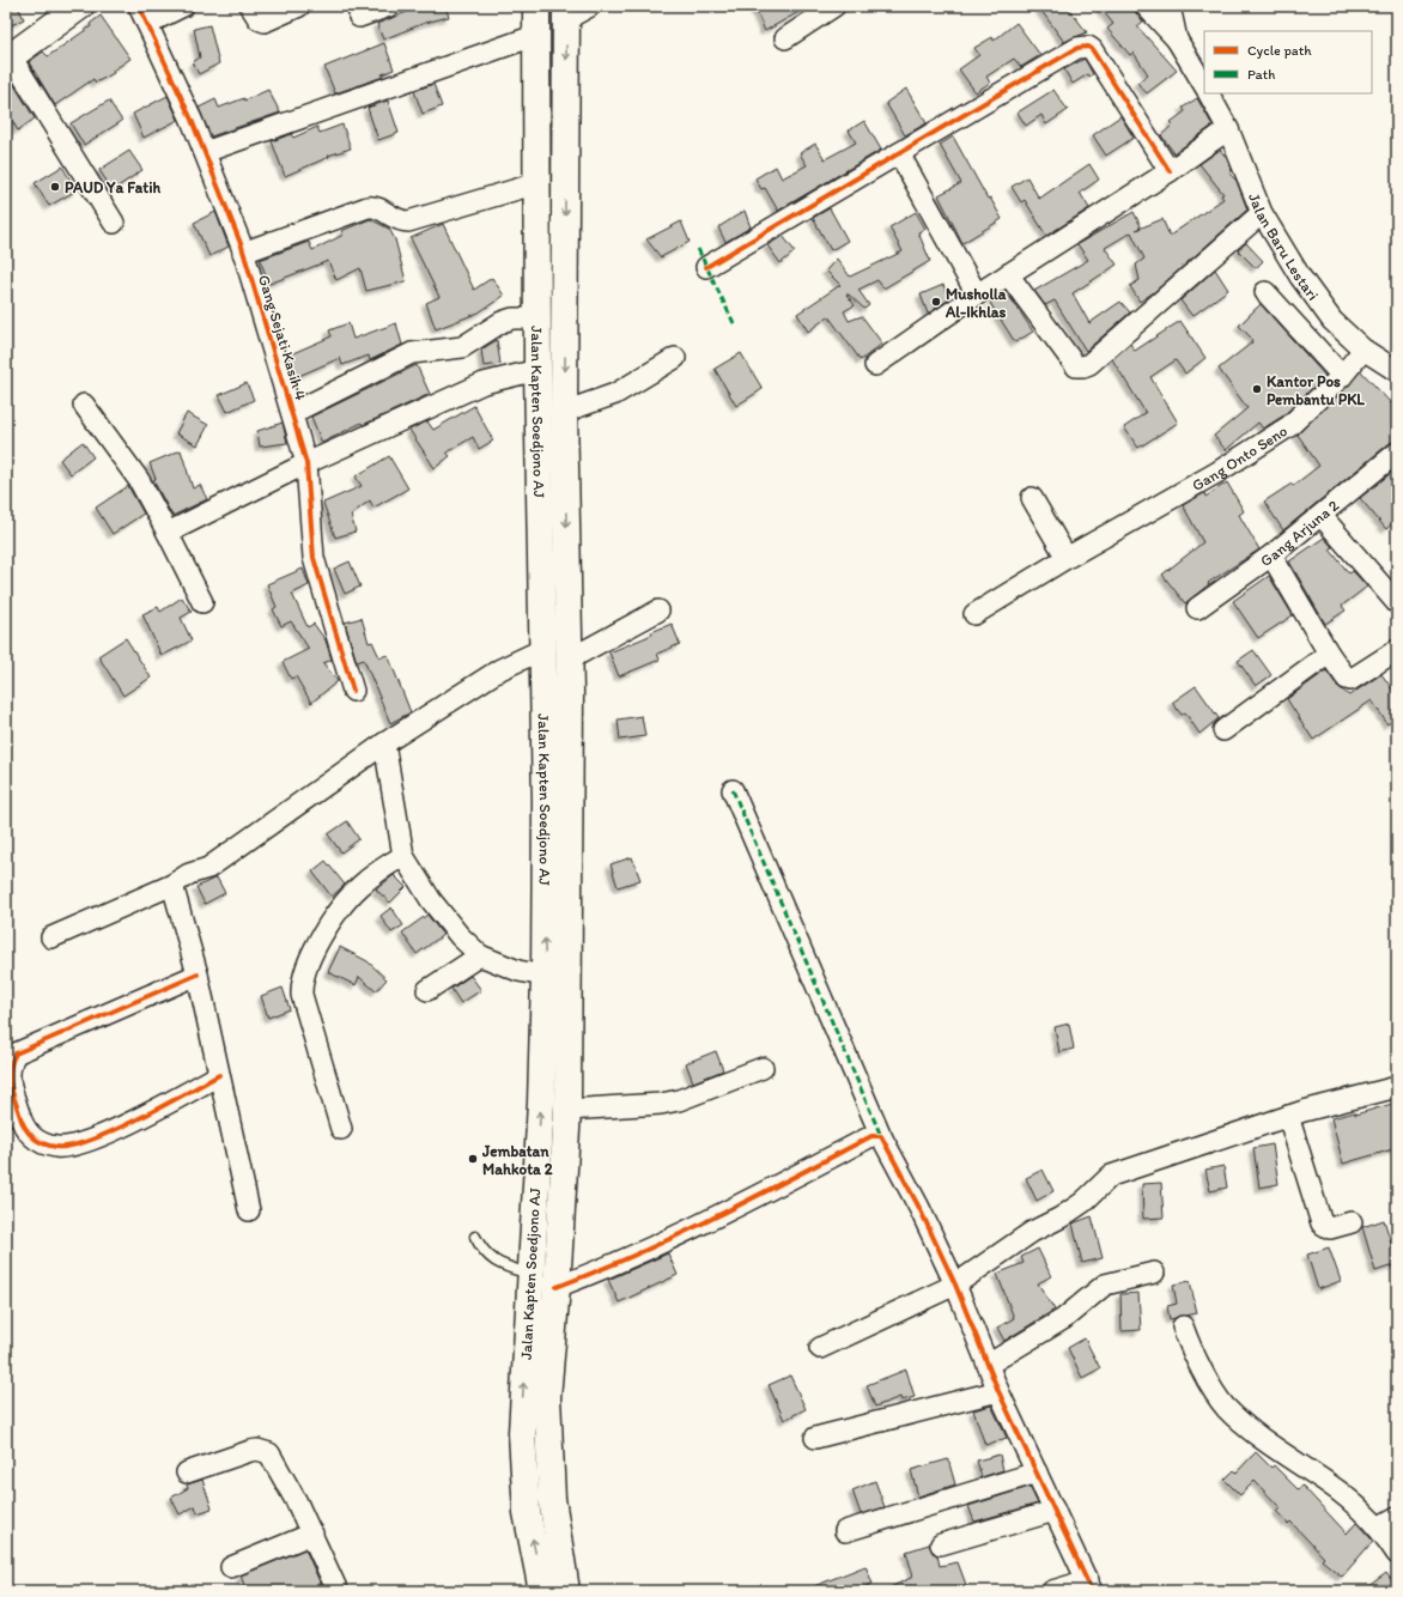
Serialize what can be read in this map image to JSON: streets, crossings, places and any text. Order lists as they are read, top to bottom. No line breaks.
{"streets":{"main road":["Jalan Kapten Soedjono AJ"],"street":["Jalan Baru Lestari","Gang Sejati Kasih 4","Gang Onto Seno","Gang Arjuna 2"]},"crossings":[["Jalan Baru Lestari","Gang Onto Seno"]],"places":["PAUD Ya Fatih","Musholla Al-Ikhlas","Kantor Pos Pembantu PKL","Jembatan Mahkota 2"],"legend":["Cycle path","Path"]}
